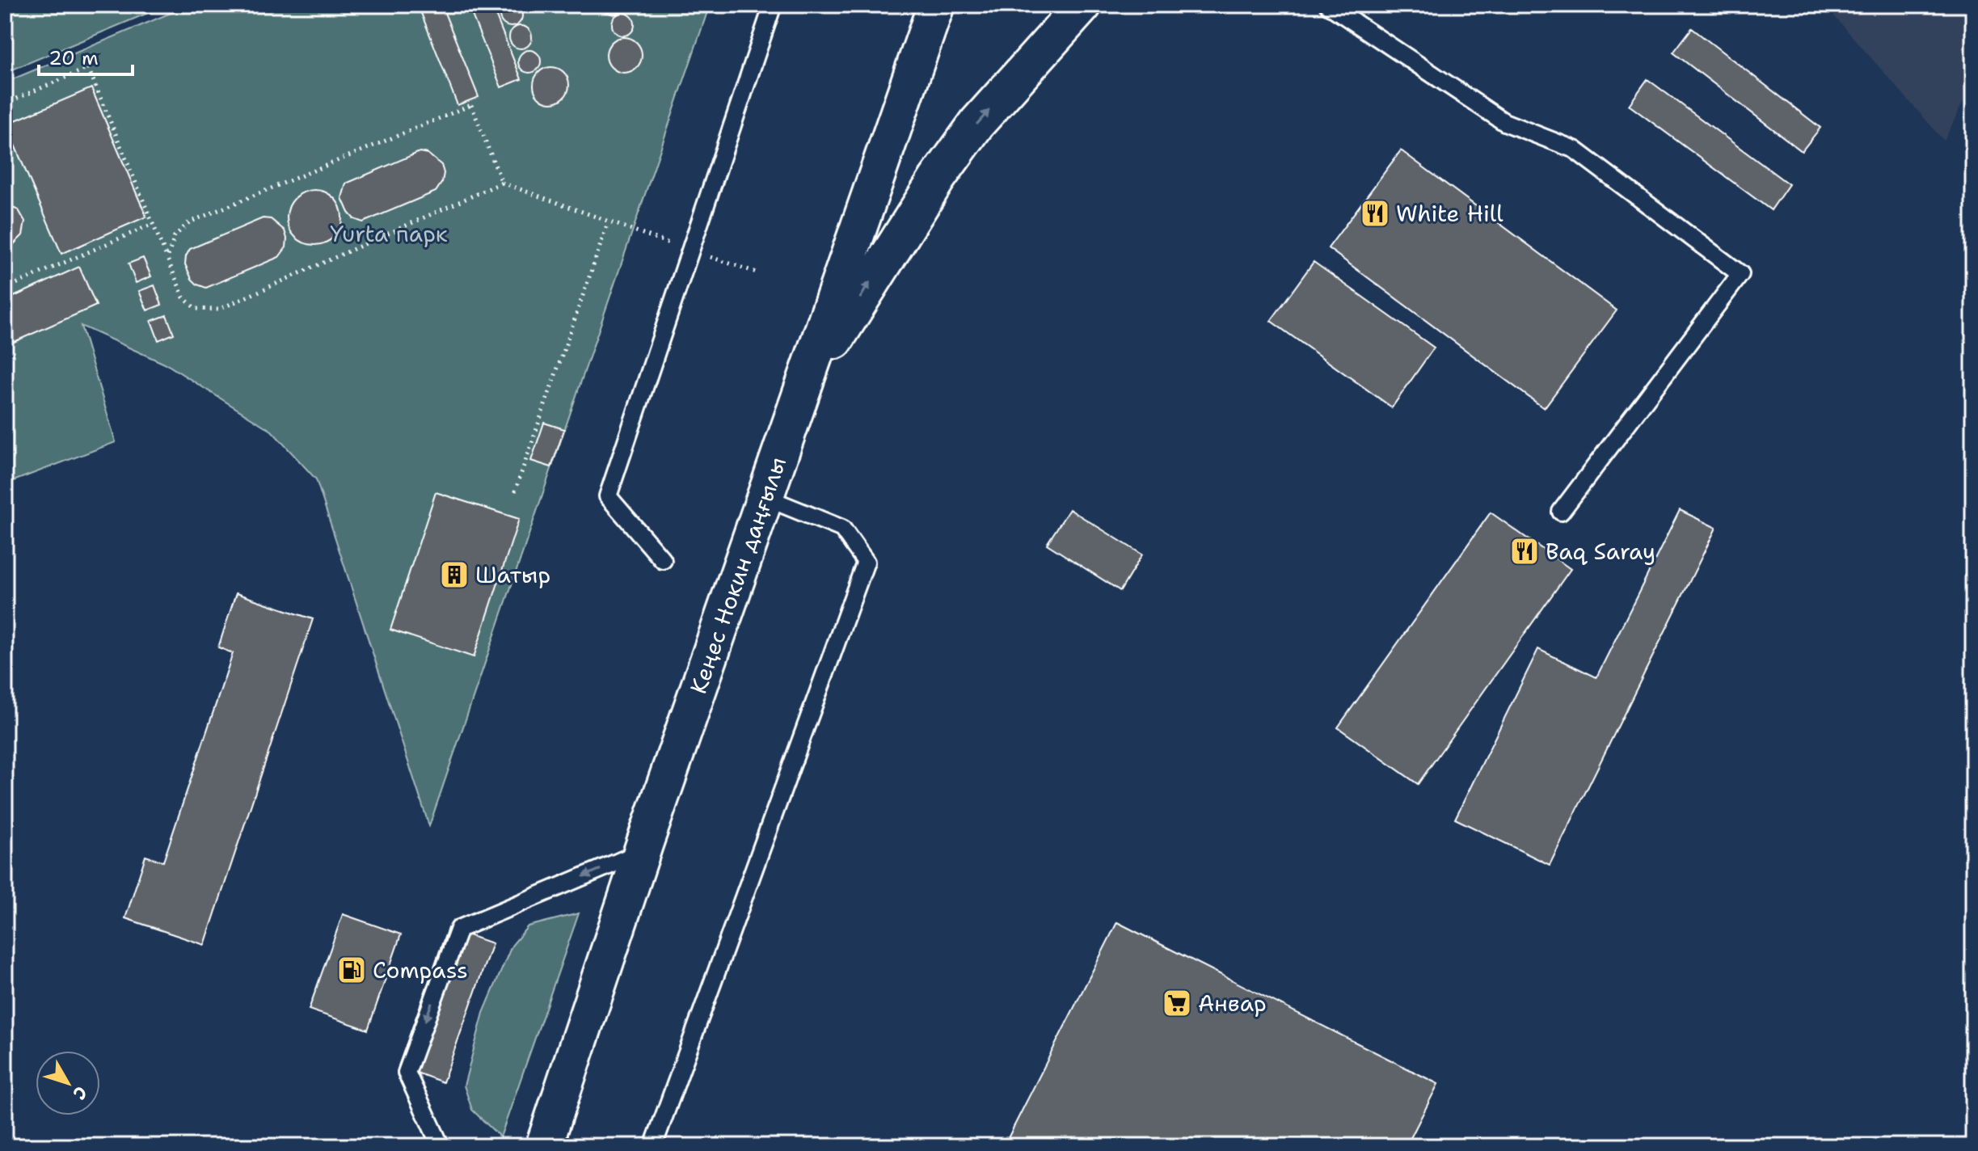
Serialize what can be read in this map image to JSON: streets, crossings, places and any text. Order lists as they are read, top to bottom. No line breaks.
{"streets":{"highway":["Кеңес Нокин даңғылы"]},"parks":["Yurta парк"],"places":{"restaurant":["White Hill","Baq Saray"],"building":["Шатыр"],"fuel station":["Compass"],"supermarket":["Анвар"]},"scale_bar":"20 m","north":"bottom right"}
